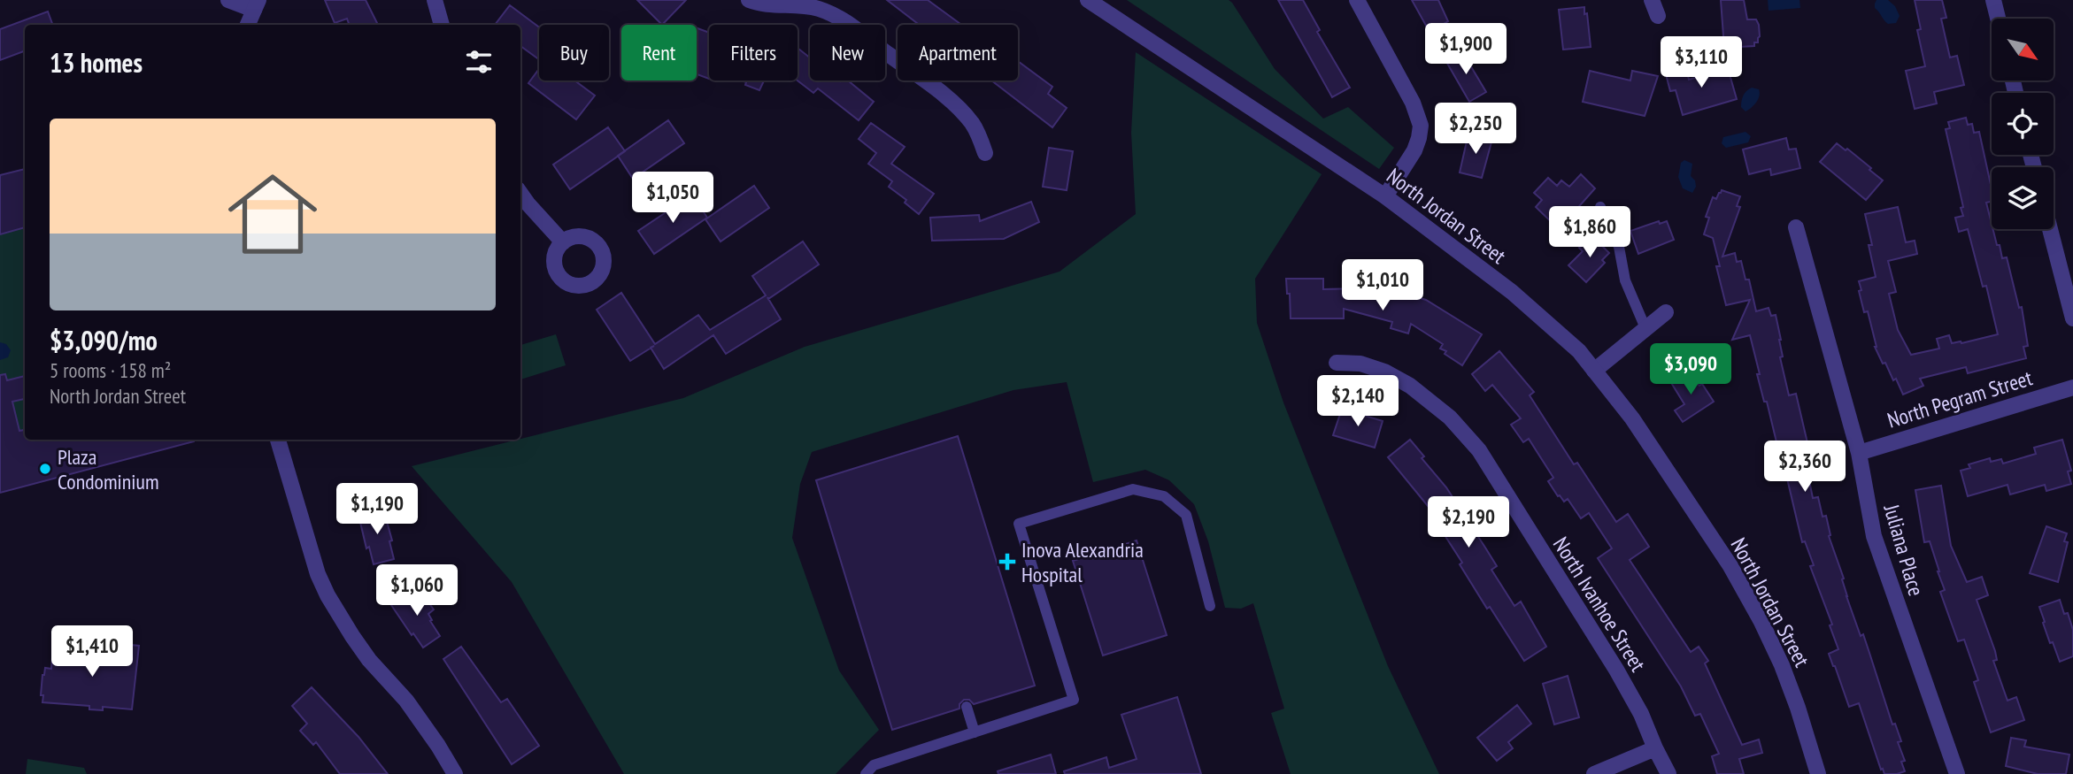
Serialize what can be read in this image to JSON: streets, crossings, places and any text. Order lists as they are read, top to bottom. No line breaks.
{"streets":{"street":["North Jordan Street","North Pegram Street","Juliana Place","North Ivanhoe Street"]},"crossings":[["North Pegram Street","Juliana Place"]],"places":{"other":["Plaza Condominium"],"health":["Inova Alexandria Hospital"]},"north":"bottom right","page":{"price":["$1,900","$3,110","$2,250","$1,050","$1,860","$1,010","$3,090","$2,140","$2,360","$1,190","$2,190","$1,060","$1,410"],"chip":["Buy","Rent","Filters","New","Apartment"],"heading":"13 homes","list":[{"name":"$3,090/mo","note":"5 rooms · 158 m² · North Jordan Street"}]}}
